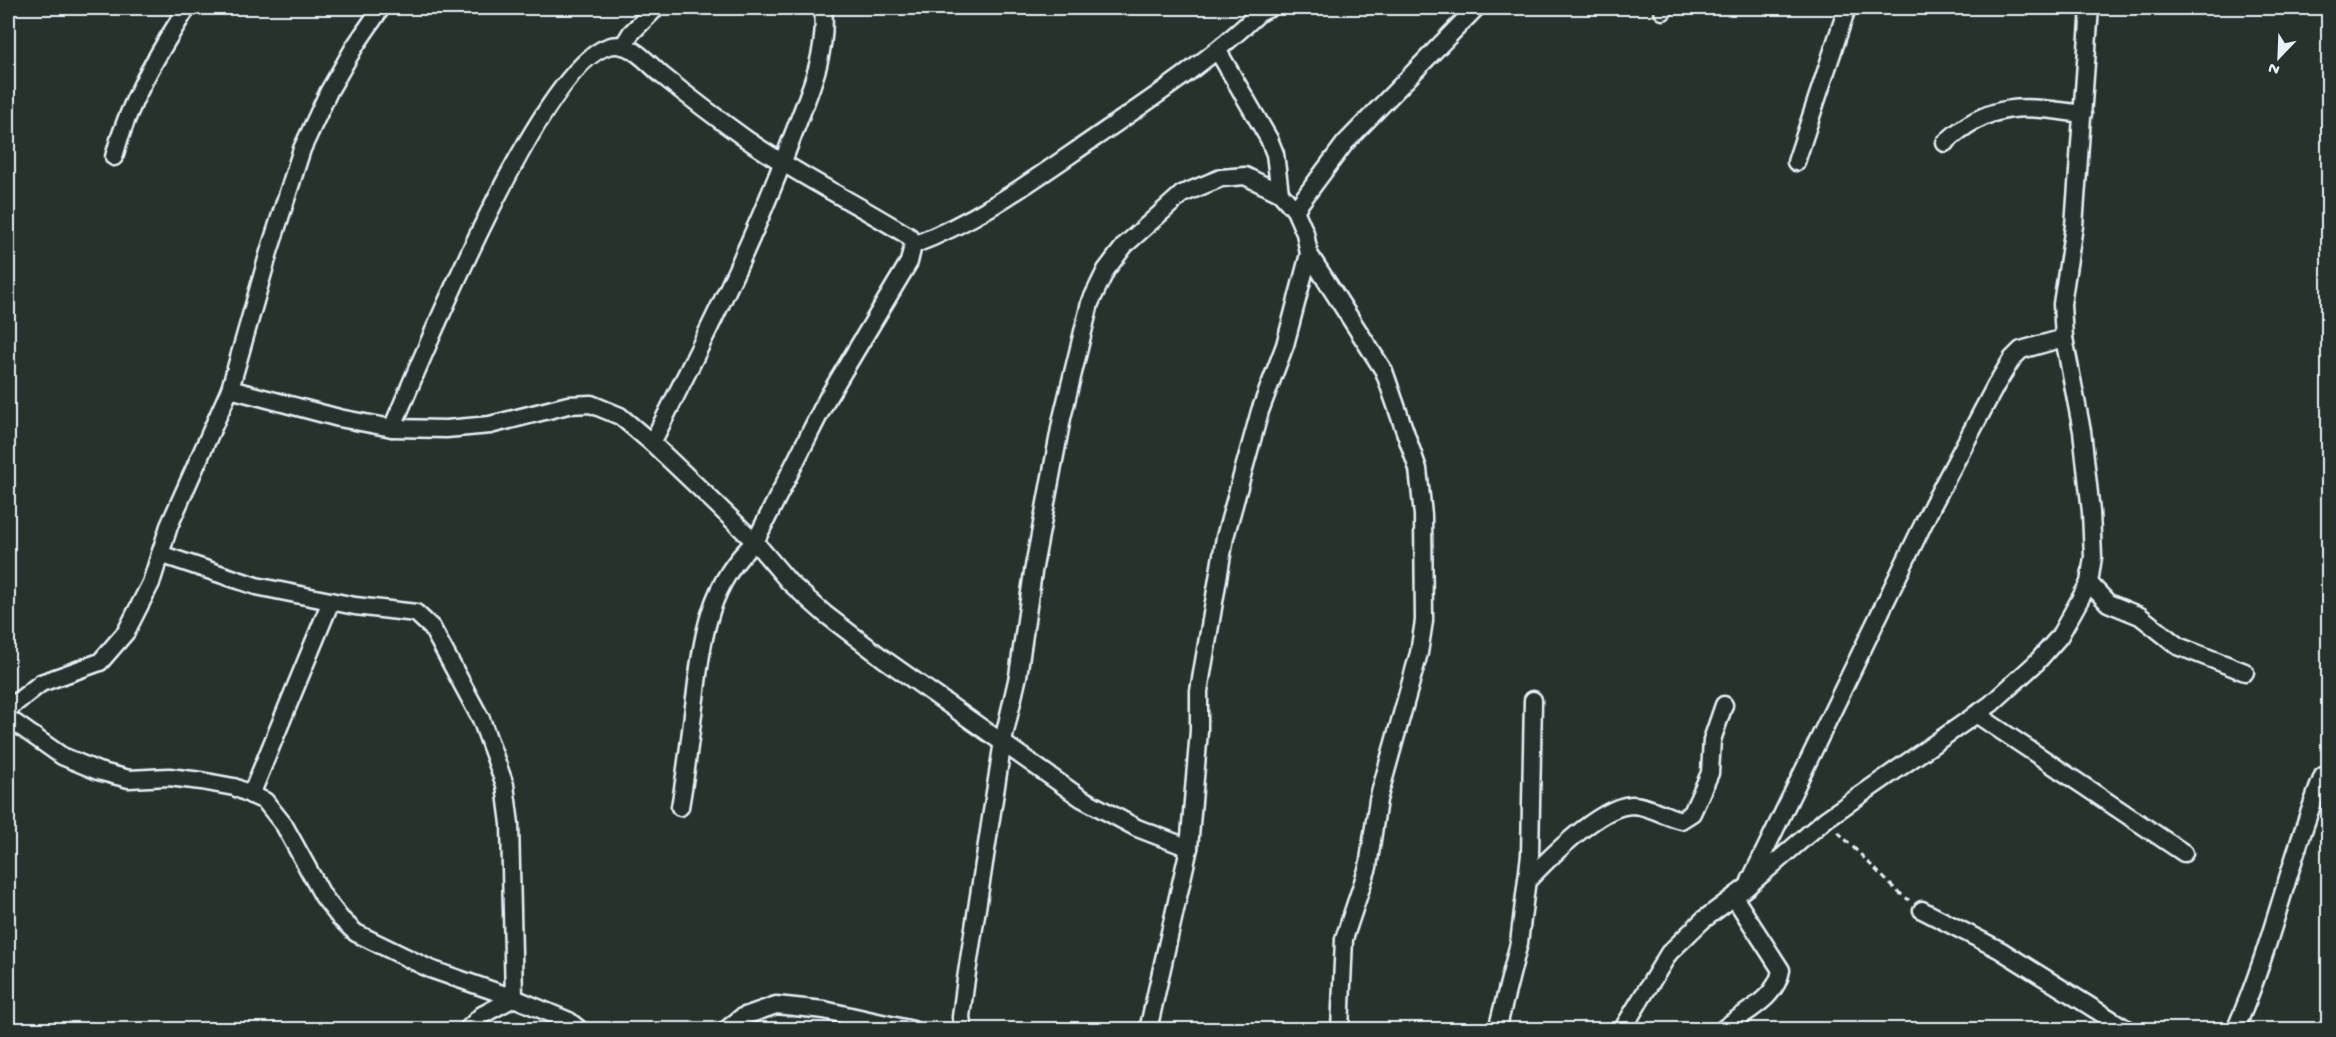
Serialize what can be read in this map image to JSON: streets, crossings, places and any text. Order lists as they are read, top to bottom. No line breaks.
{"north":"bottom left"}
